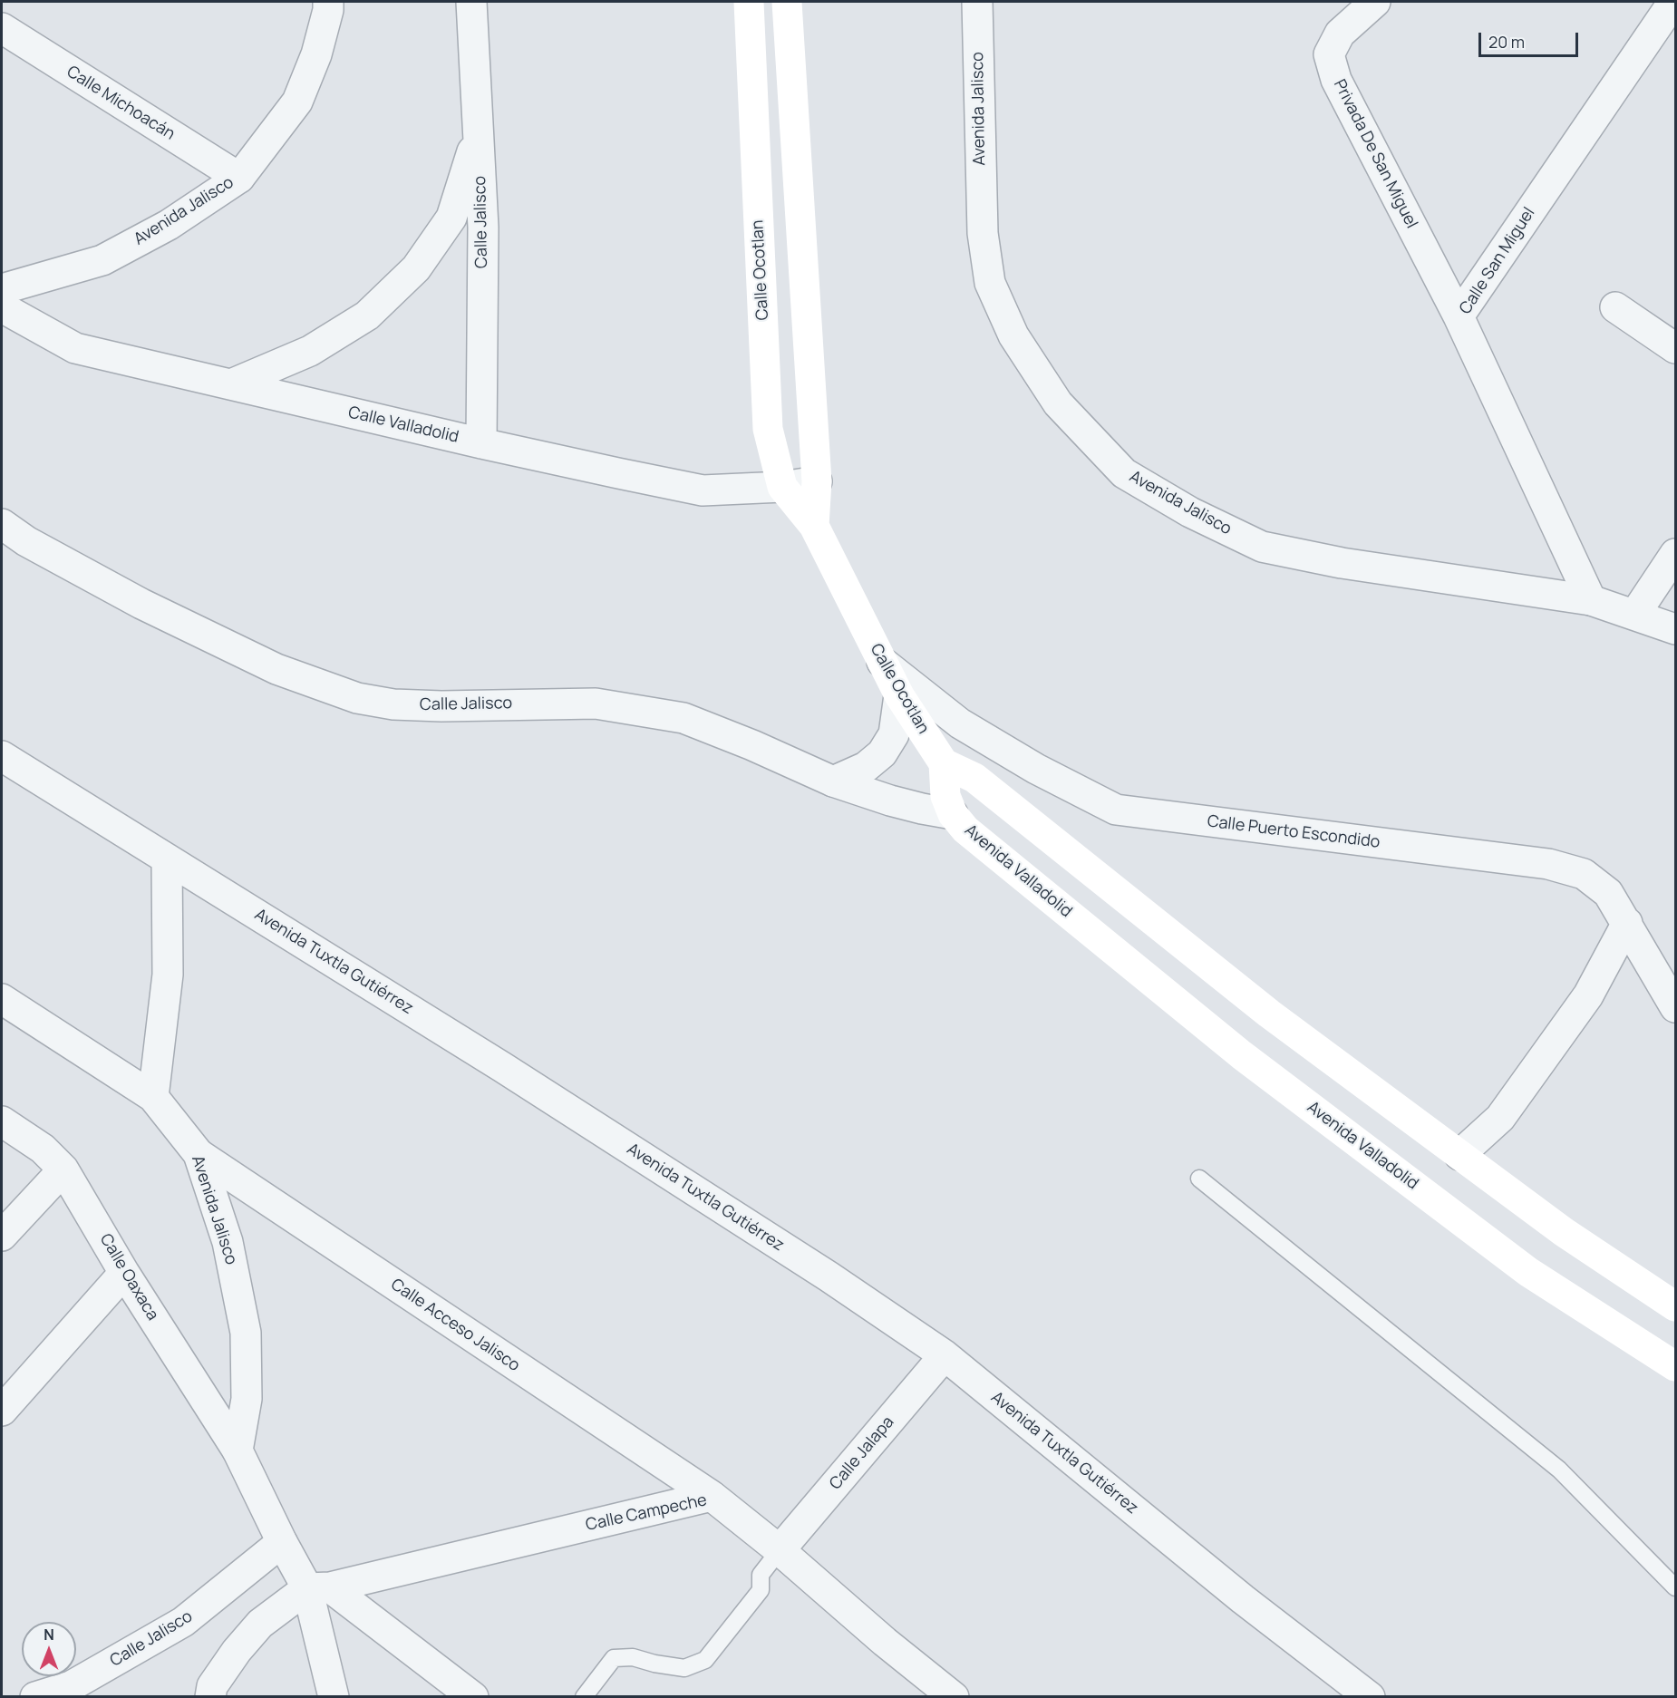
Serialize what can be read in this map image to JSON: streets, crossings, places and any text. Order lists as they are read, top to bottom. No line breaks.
{"streets":{"main road":["Calle Ocotlan","Avenida Valladolid"],"street":["Calle Michoacán","Avenida Jalisco","Privada De San Miguel","Calle Jalisco","Calle San Miguel","Calle Valladolid","Calle Puerto Escondido","Avenida Tuxtla Gutiérrez","Calle Oaxaca","Calle Acceso Jalisco","Calle Jalapa","Calle Campeche"]},"crossings":[["Calle Michoacán","Avenida Jalisco"],["Avenida Jalisco","Calle San Miguel"],["Avenida Jalisco","Calle Oaxaca"],["Avenida Jalisco","Calle Acceso Jalisco"],["Privada De San Miguel","Calle San Miguel"],["Calle Jalisco","Calle Valladolid"],["Calle Jalisco","Avenida Valladolid"],["Calle Ocotlan","Calle Valladolid"],["Calle Ocotlan","Calle Puerto Escondido"],["Calle Ocotlan","Avenida Valladolid"],["Avenida Tuxtla Gutiérrez","Calle Jalapa"],["Calle Acceso Jalisco","Calle Campeche"],["Calle Jalapa","Calle Campeche"]],"scale_bar":"20 m","north":"top"}
